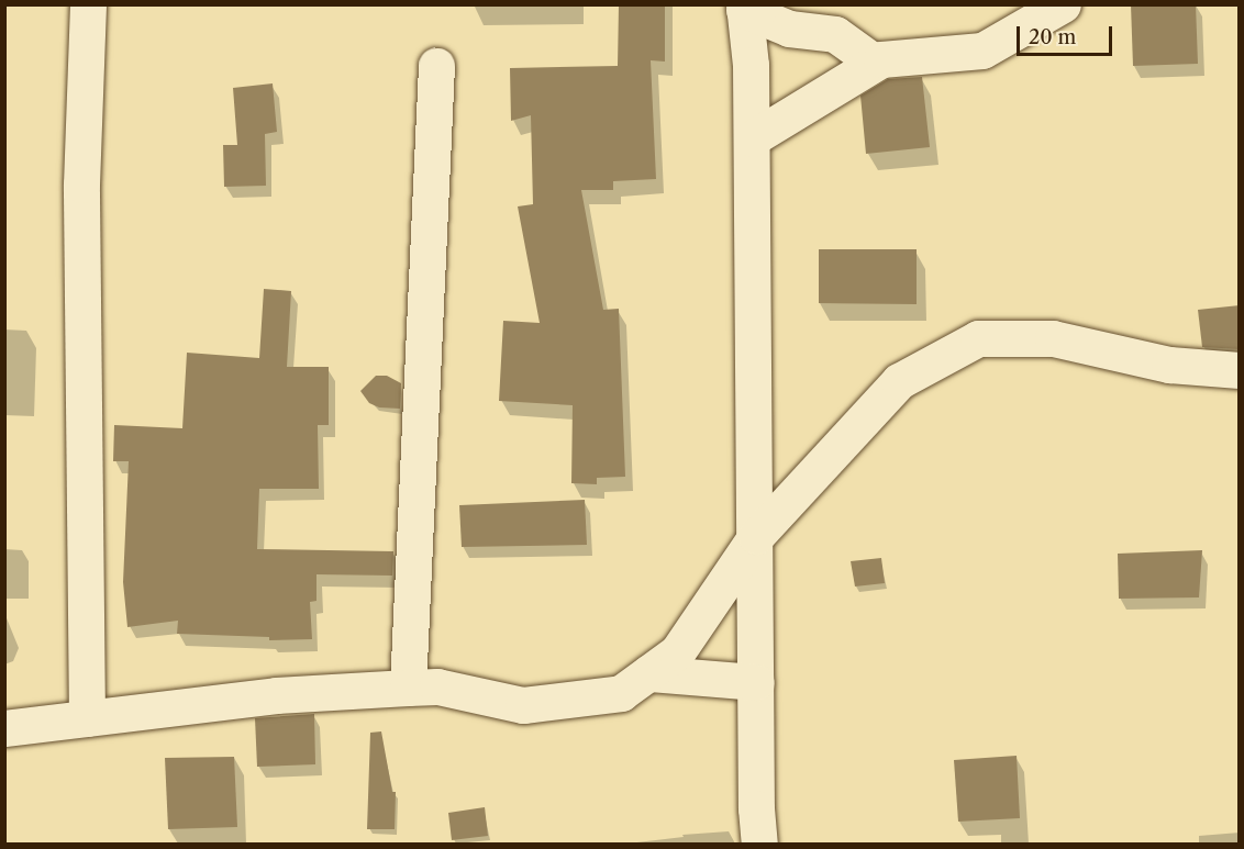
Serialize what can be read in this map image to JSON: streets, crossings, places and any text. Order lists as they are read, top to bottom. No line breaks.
{"scale_bar":"20 m"}
